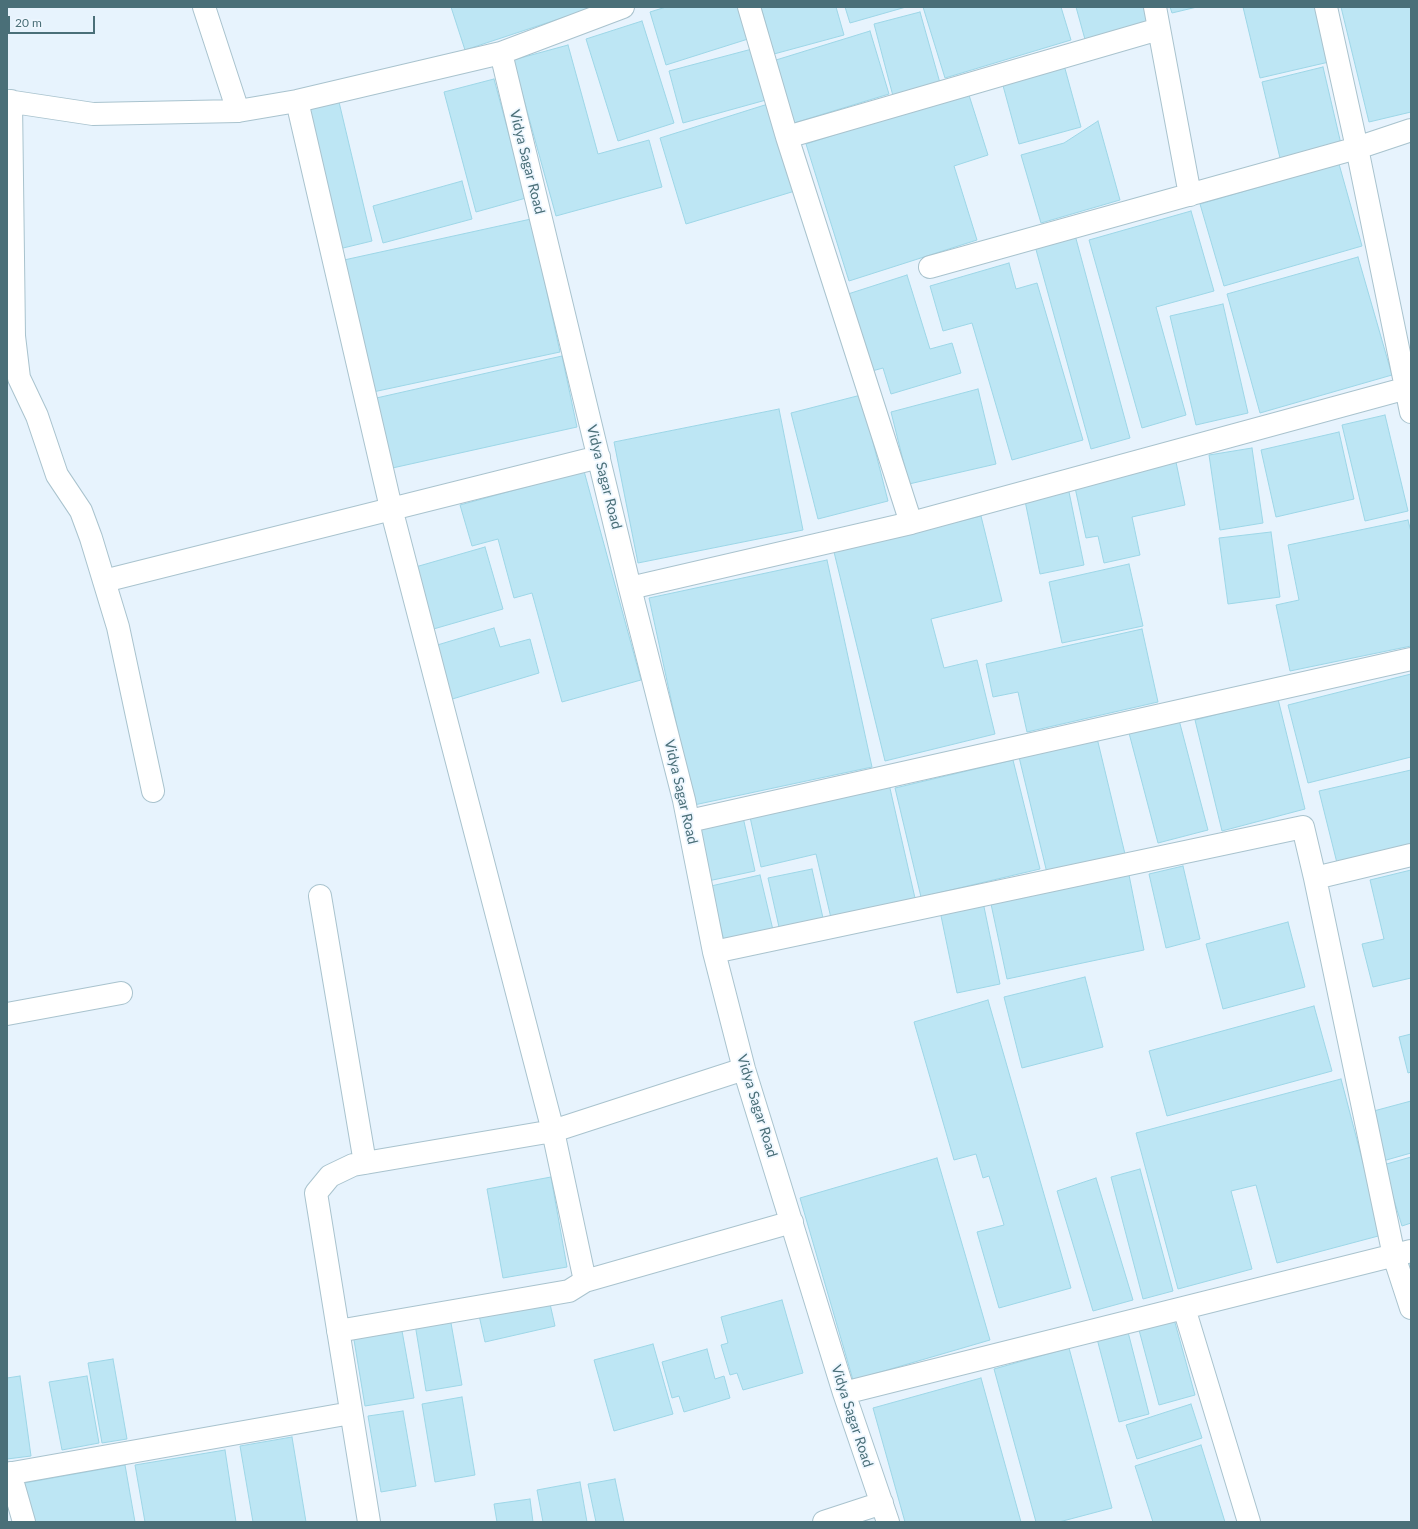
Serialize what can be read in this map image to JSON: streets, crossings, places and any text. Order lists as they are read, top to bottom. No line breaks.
{"streets":{"street":["Vidya Sagar Road"]},"scale_bar":"20 m"}
